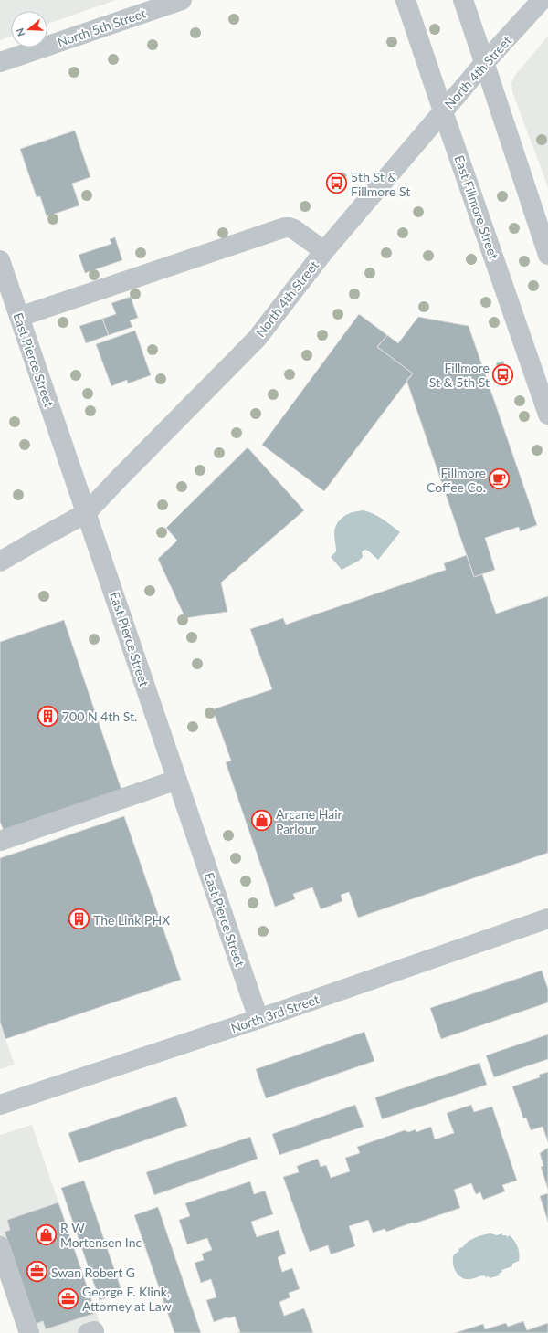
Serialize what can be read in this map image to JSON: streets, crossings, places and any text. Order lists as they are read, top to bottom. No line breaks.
{"streets":{"street":["North 5th Street","North 4th Street","East Fillmore Street","East Pierce Street","North 3rd Street"]},"crossings":[["North 4th Street","East Fillmore Street"],["North 4th Street","East Pierce Street"],["East Pierce Street","North 3rd Street"]],"places":{"bus stop":["5th St & Fillmore St","Fillmore St & 5th St"],"cafe":["Fillmore Coffee Co."],"building":["700 N 4th St.","The Link PHX"],"shop":["Arcane Hair Parlour","R W Mortensen Inc"],"office":["Swan Robert G","George F. Klink, Attorney at Law"]},"north":"left"}
